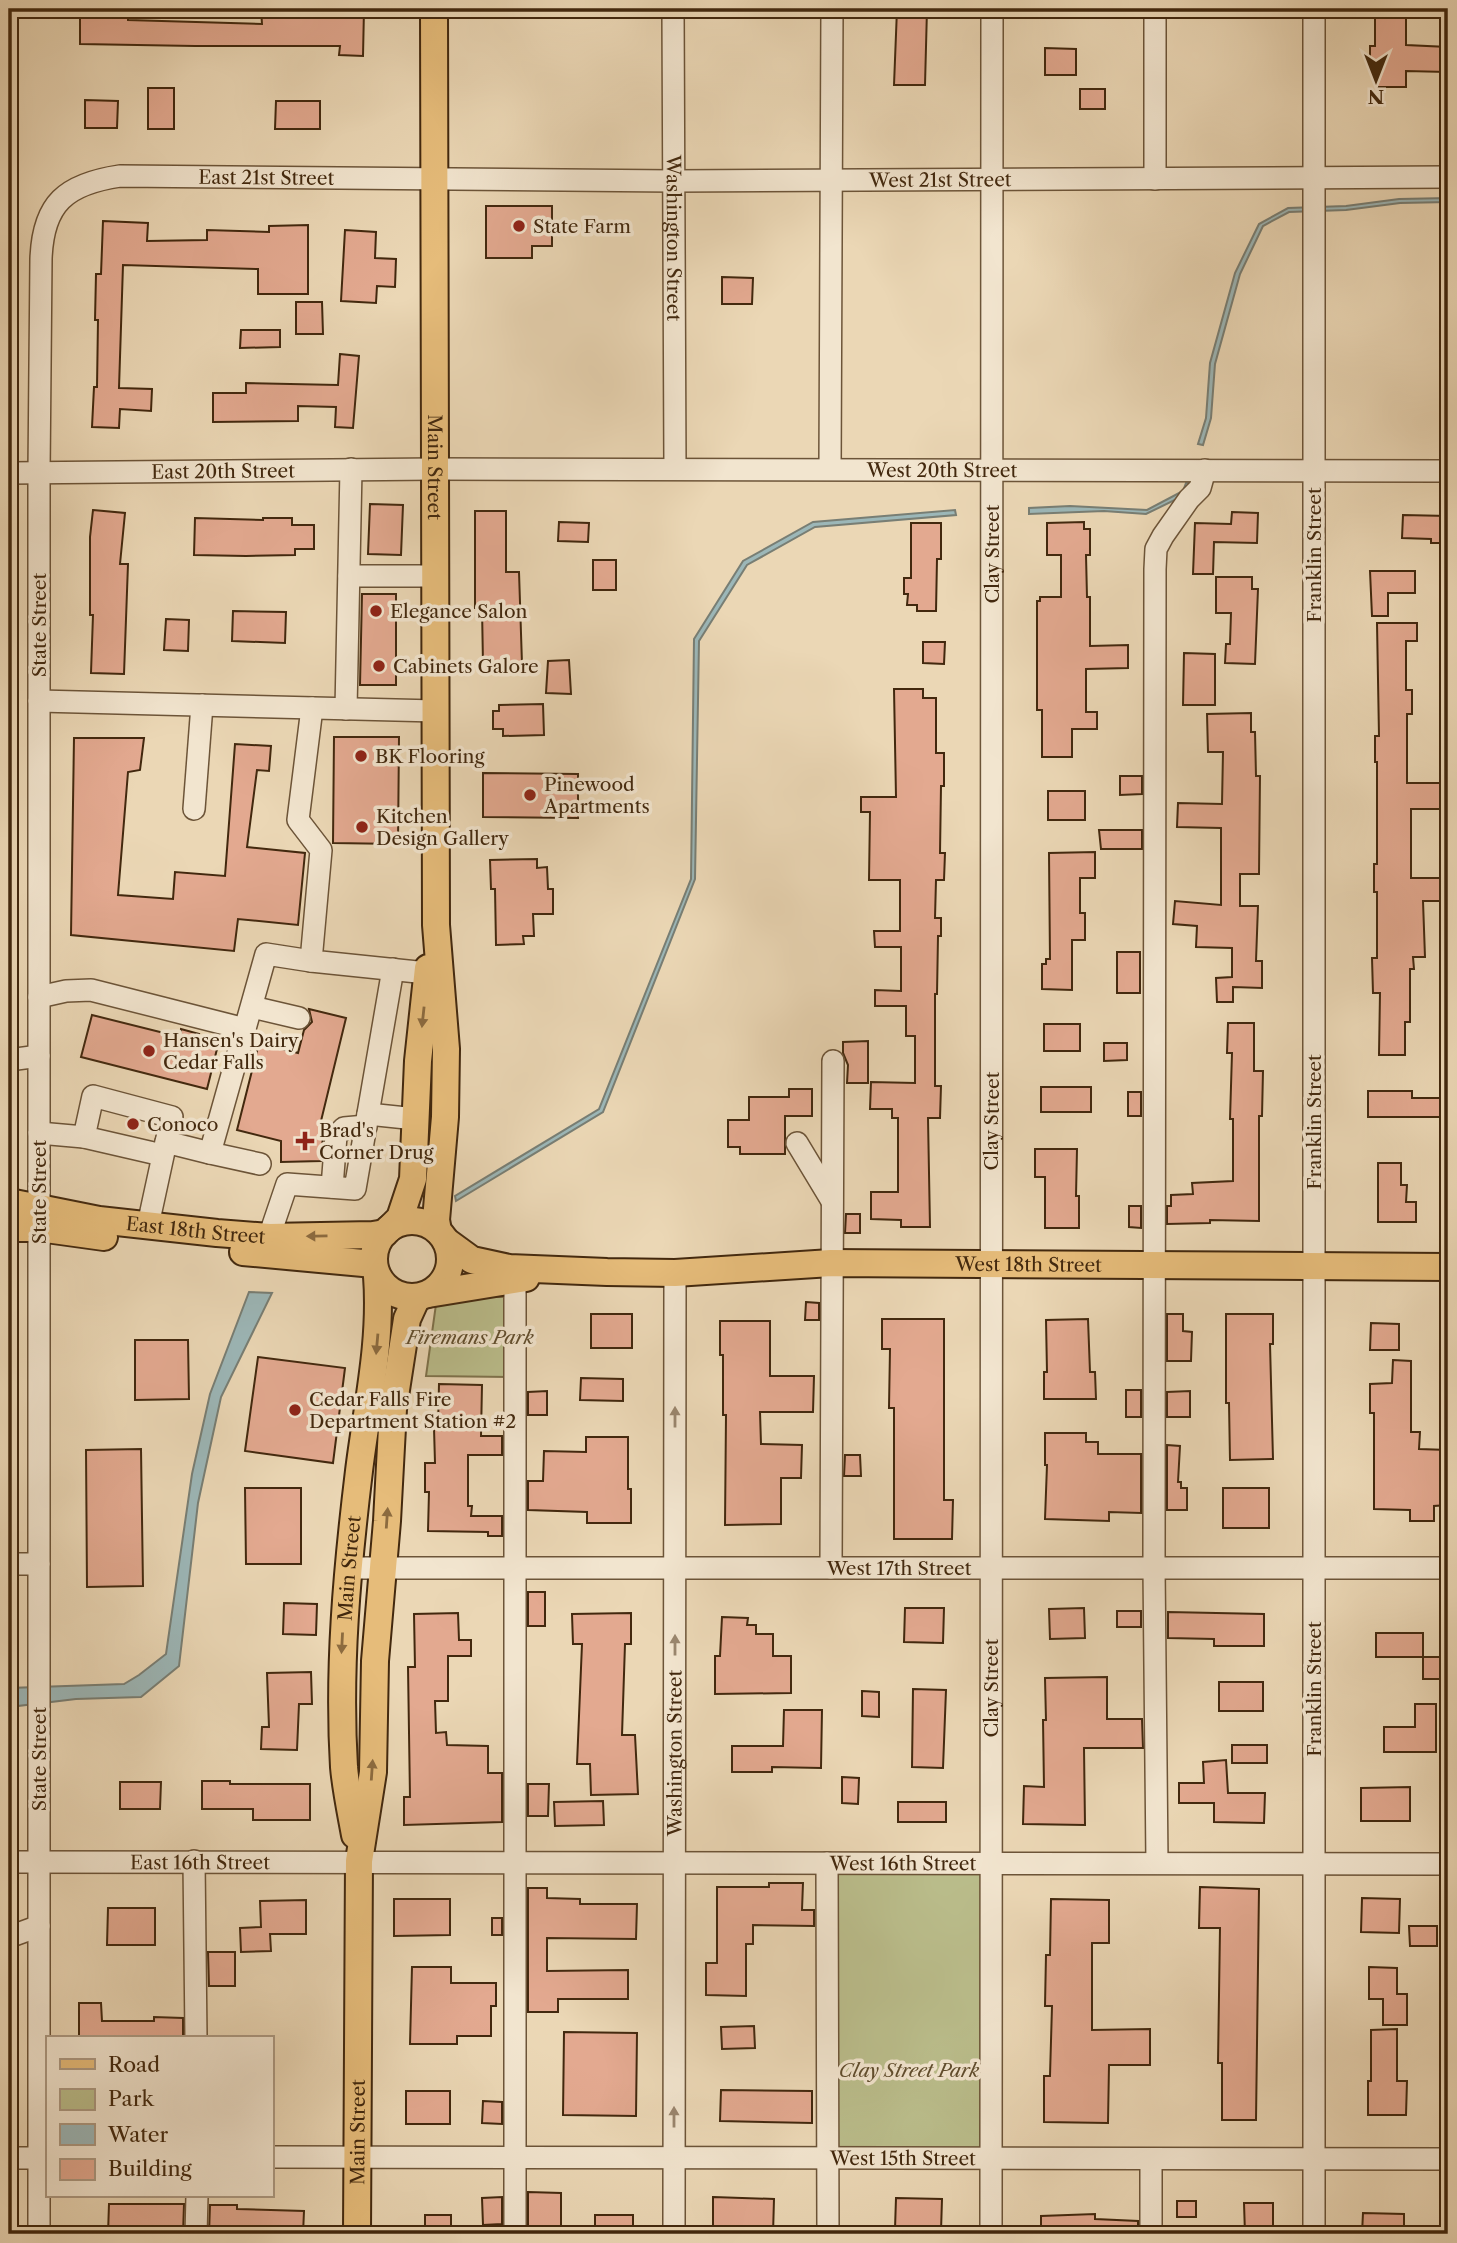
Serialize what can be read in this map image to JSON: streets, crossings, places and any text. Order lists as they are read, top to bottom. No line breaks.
{"streets":{"main road":["Main Street","East 18th Street","West 18th Street"],"street":["East 21st Street","West 21st Street","Washington Street","West 20th Street","East 20th Street","Clay Street","Franklin Street","State Street","West 17th Street","East 16th Street","West 16th Street","West 15th Street"]},"crossings":[["East 21st Street","West 21st Street"],["East 21st Street","Main Street"],["East 21st Street","State Street"],["West 21st Street","Washington Street"],["West 21st Street","Main Street"],["West 21st Street","Clay Street"],["West 21st Street","Franklin Street"],["Washington Street","West 20th Street"],["Washington Street","West 18th Street"],["Washington Street","West 17th Street"],["Washington Street","West 16th Street"],["Washington Street","West 15th Street"],["Main Street","West 20th Street"],["Main Street","East 20th Street"],["Main Street","East 18th Street"],["Main Street","West 18th Street"],["Main Street","West 17th Street"],["Main Street","East 16th Street"],["Main Street","West 16th Street"],["Main Street","West 15th Street"],["West 20th Street","East 20th Street"],["West 20th Street","Clay Street"],["West 20th Street","Franklin Street"],["East 20th Street","State Street"],["Clay Street","West 18th Street"],["Clay Street","West 17th Street"],["Clay Street","West 16th Street"],["Clay Street","West 15th Street"],["Franklin Street","West 18th Street"],["Franklin Street","West 17th Street"],["Franklin Street","West 16th Street"],["Franklin Street","West 15th Street"],["State Street","East 18th Street"],["State Street","East 16th Street"],["East 18th Street","West 18th Street"],["East 16th Street","West 16th Street"]],"parks":["Firemans Park","Clay Street Park"],"places":{"other":["State Farm","Elegance Salon","Cabinets Galore","BK Flooring","Pinewood Apartments","Kitchen Design Gallery","Hansen's Dairy Cedar Falls","Conoco","Cedar Falls Fire Department Station #2"],"health":["Brad's Corner Drug"]},"legend":["Road","Park","Water","Building"],"north":"bottom"}
